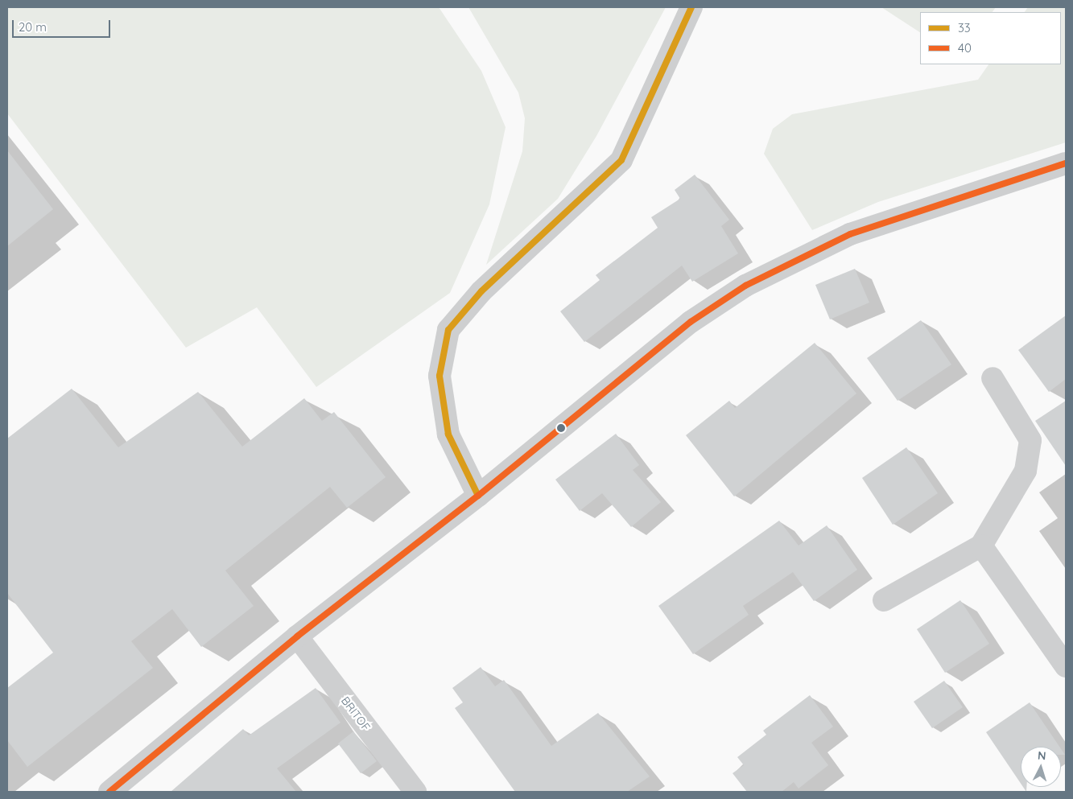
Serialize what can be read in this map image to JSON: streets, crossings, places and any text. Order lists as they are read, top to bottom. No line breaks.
{"streets":{"street":["BRITOF"]},"lines":["transit line 33","transit line 40"],"legend":["33","40"],"scale_bar":"20 m","north":"top"}
